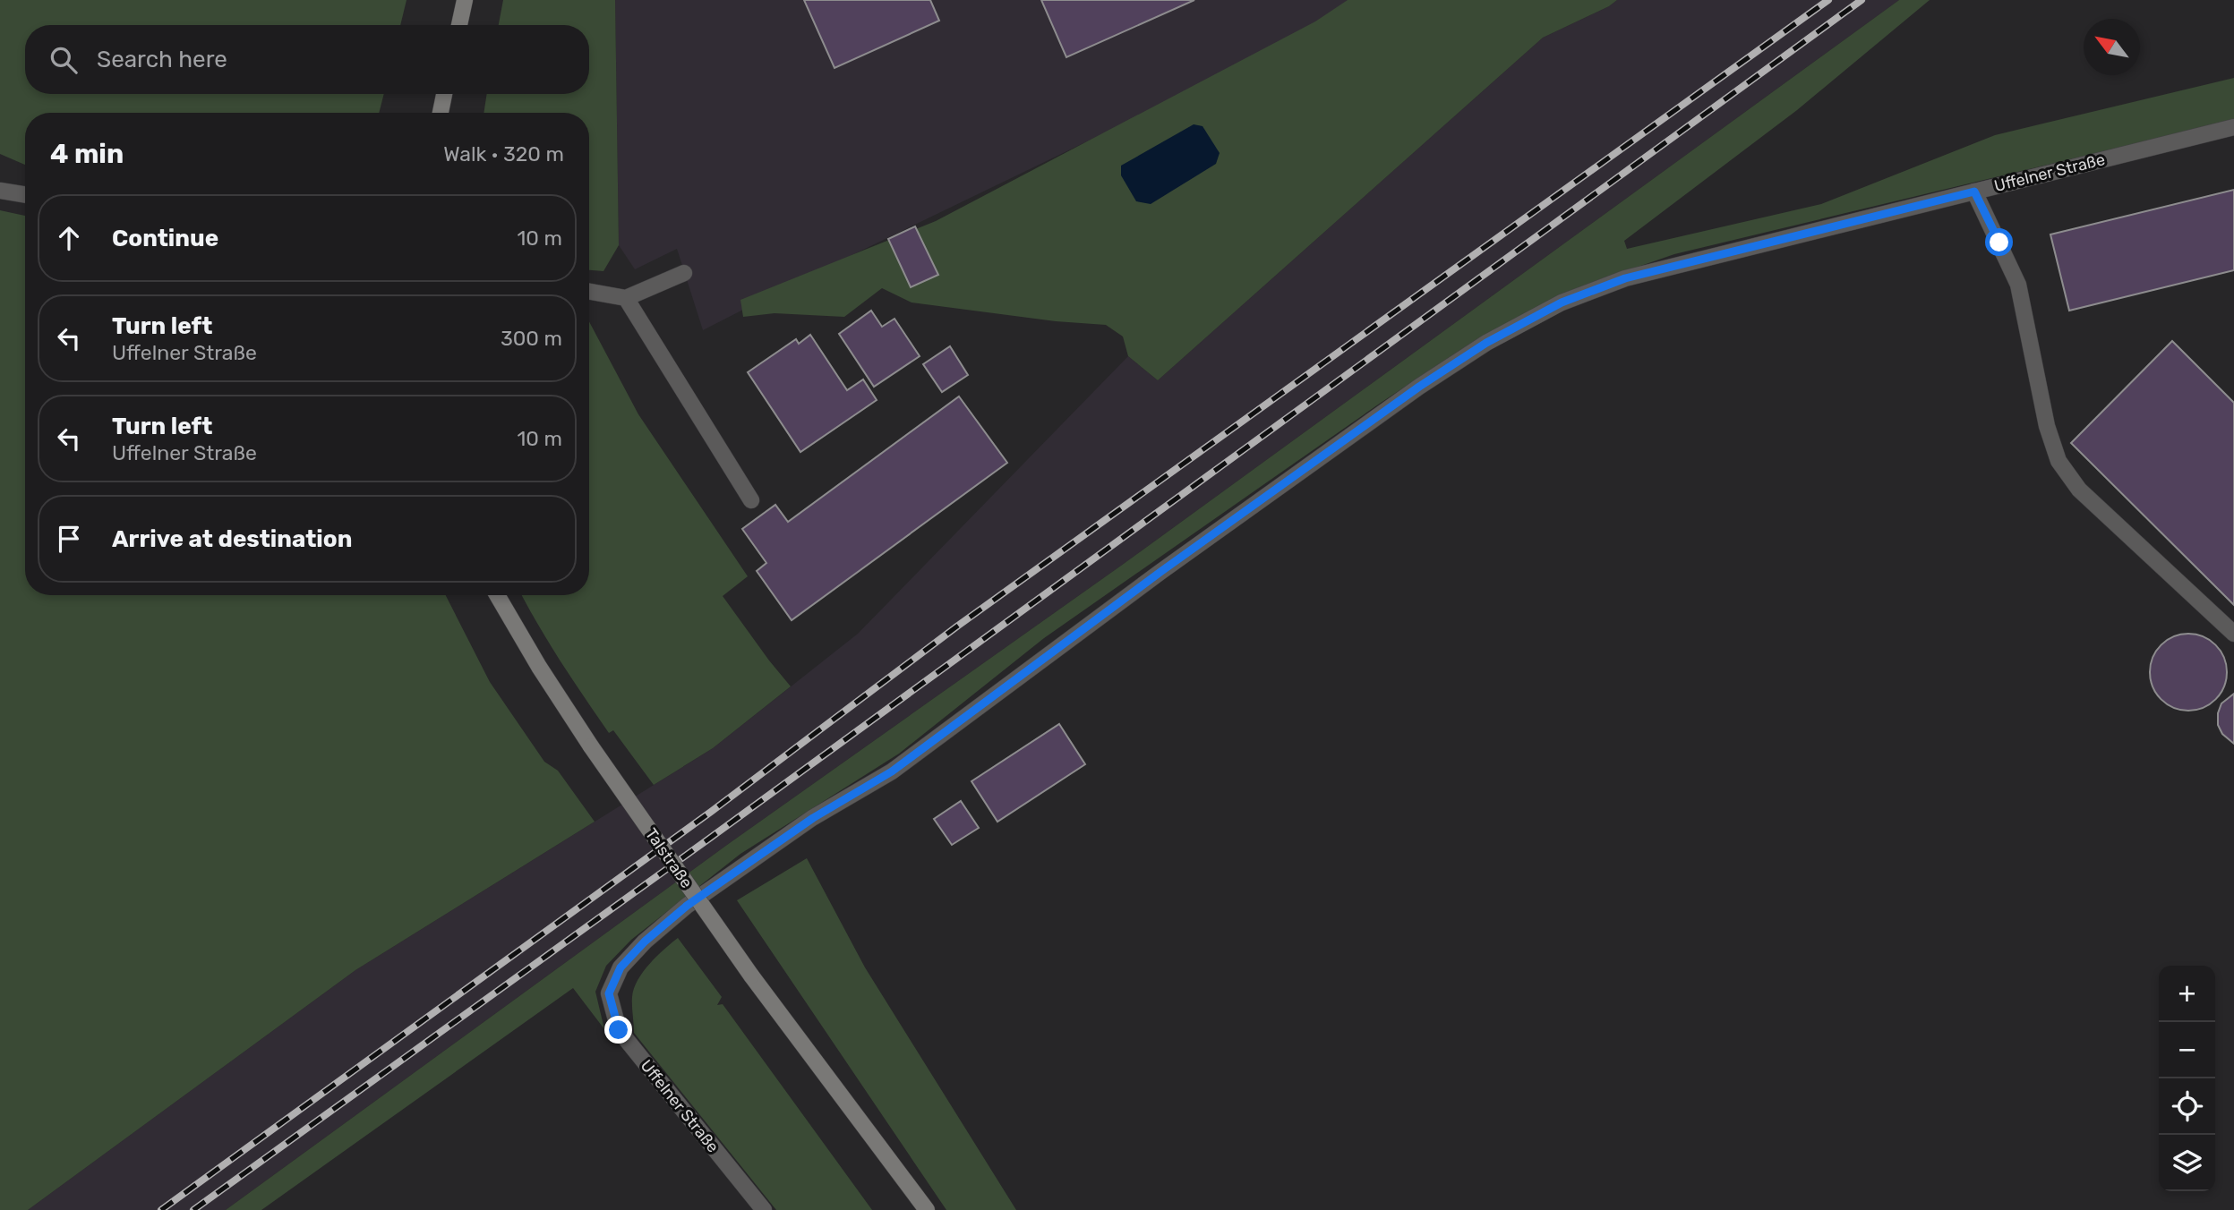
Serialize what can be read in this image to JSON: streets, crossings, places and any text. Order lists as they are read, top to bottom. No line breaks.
{"streets":{"street":["Uffelner Straße","Talstraße"]},"north":"top left","page":{"search":"Search here","heading":["4 min","Walk · 320 m"],"list":[["Continue","10 m"],["Turn left","Uffelner Straße","300 m"],["Turn left","Uffelner Straße","10 m"],"Arrive at destination"],"map_buttons":["+","−"]}}
